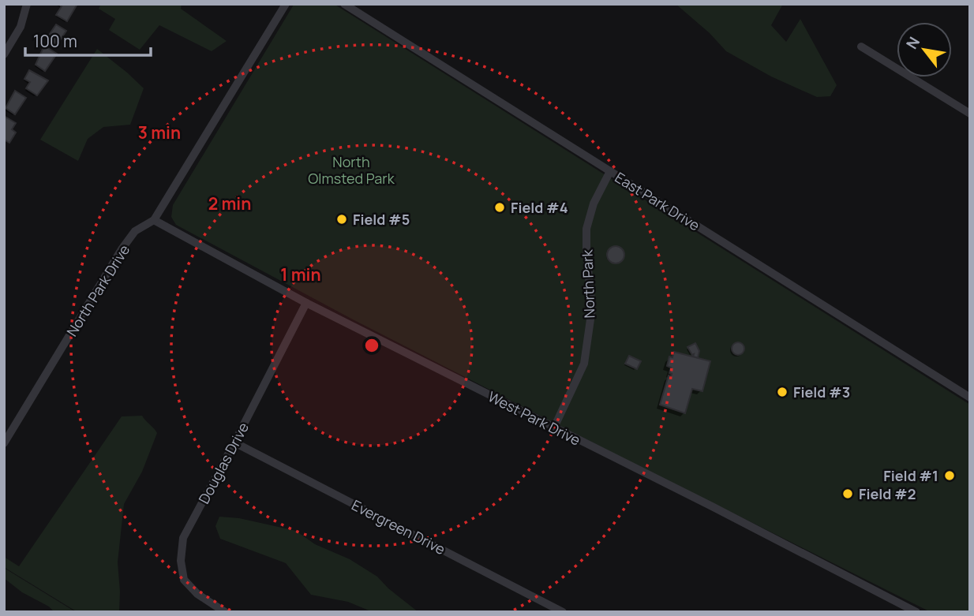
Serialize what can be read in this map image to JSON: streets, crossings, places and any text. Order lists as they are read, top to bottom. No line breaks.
{"streets":{"street":["East Park Drive","North Park","North Park Drive","West Park Drive","Douglas Drive","Evergreen Drive"]},"crossings":[["East Park Drive","North Park"],["North Park","West Park Drive"],["North Park Drive","West Park Drive"],["West Park Drive","Douglas Drive"],["Douglas Drive","Evergreen Drive"]],"parks":["North Olmsted Park"],"places":["Field #4","Field #5","Field #3","Field #1","Field #2"],"scale_bar":"100 m","north":"top left","rings":["3 min","2 min","1 min"]}
